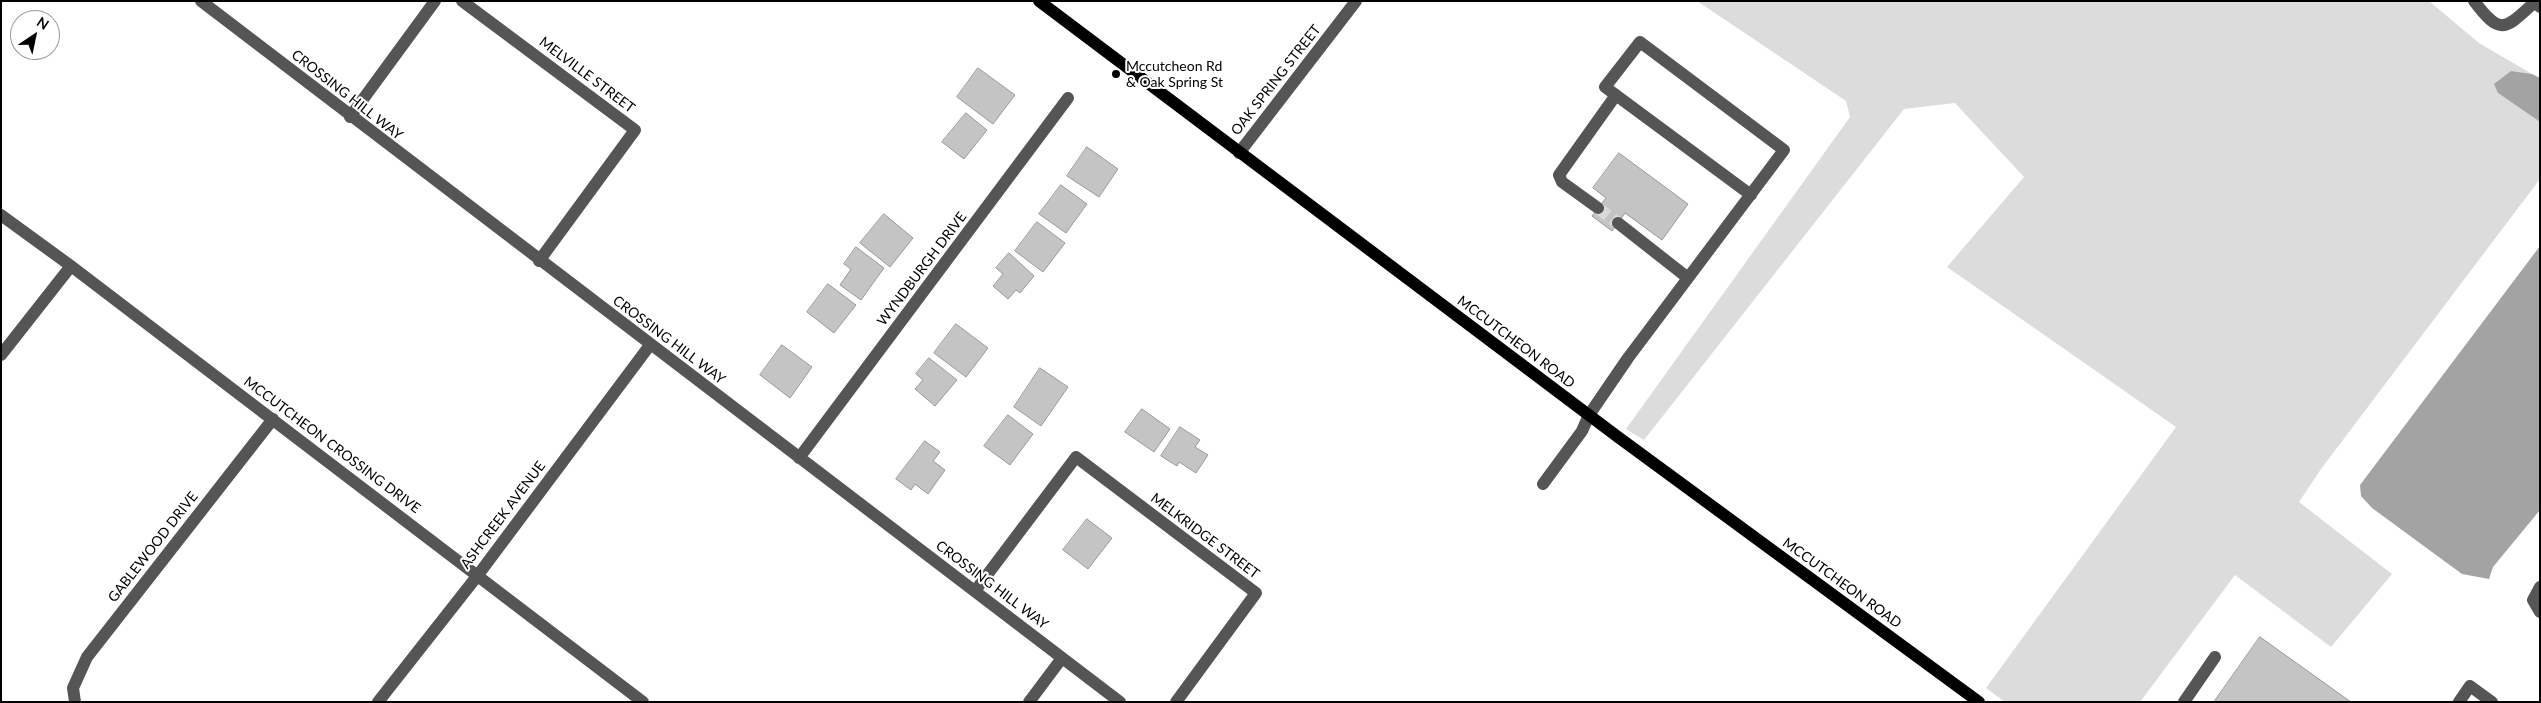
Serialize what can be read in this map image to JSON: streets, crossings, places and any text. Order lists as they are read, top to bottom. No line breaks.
{"streets":{"main road":["MCCUTCHEON ROAD"],"street":["MELVILLE STREET","OAK SPRING STREET","CROSSING HILL WAY","WYNDBURGH DRIVE","MCCUTCHEON CROSSING DRIVE","ASHCREEK AVENUE","MELKRIDGE STREET","GABLEWOOD DRIVE"]},"crossings":[["MELVILLE STREET","CROSSING HILL WAY"],["OAK SPRING STREET","MCCUTCHEON ROAD"],["CROSSING HILL WAY","WYNDBURGH DRIVE"],["CROSSING HILL WAY","ASHCREEK AVENUE"],["CROSSING HILL WAY","MELKRIDGE STREET"],["MCCUTCHEON CROSSING DRIVE","ASHCREEK AVENUE"],["MCCUTCHEON CROSSING DRIVE","GABLEWOOD DRIVE"]],"places":["Mccutcheon Rd & Oak Spring St"],"north":"top right"}
